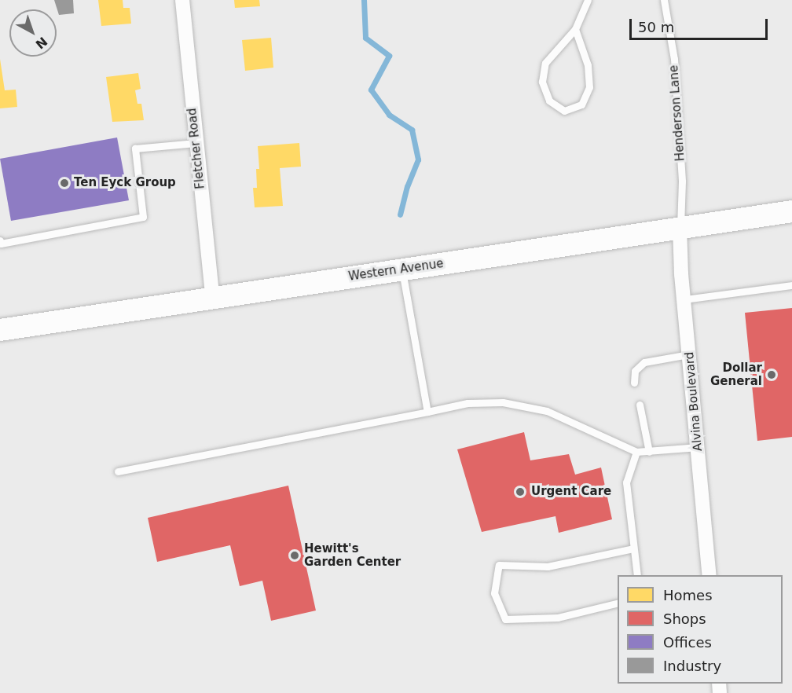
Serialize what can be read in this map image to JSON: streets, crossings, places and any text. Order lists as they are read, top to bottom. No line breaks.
{"streets":{"main road":["Western Avenue"],"street":["Fletcher Road","Alvina Boulevard"],"lane":["Henderson Lane"]},"crossings":[["Henderson Lane","Western Avenue"],["Henderson Lane","Alvina Boulevard"],["Fletcher Road","Western Avenue"],["Western Avenue","Alvina Boulevard"]],"places":["Ten Eyck Group","Dollar General","Urgent Care","Hewitt's Garden Center"],"legend":["Homes","Shops","Offices","Industry"],"scale_bar":"50 m","north":"bottom right"}
